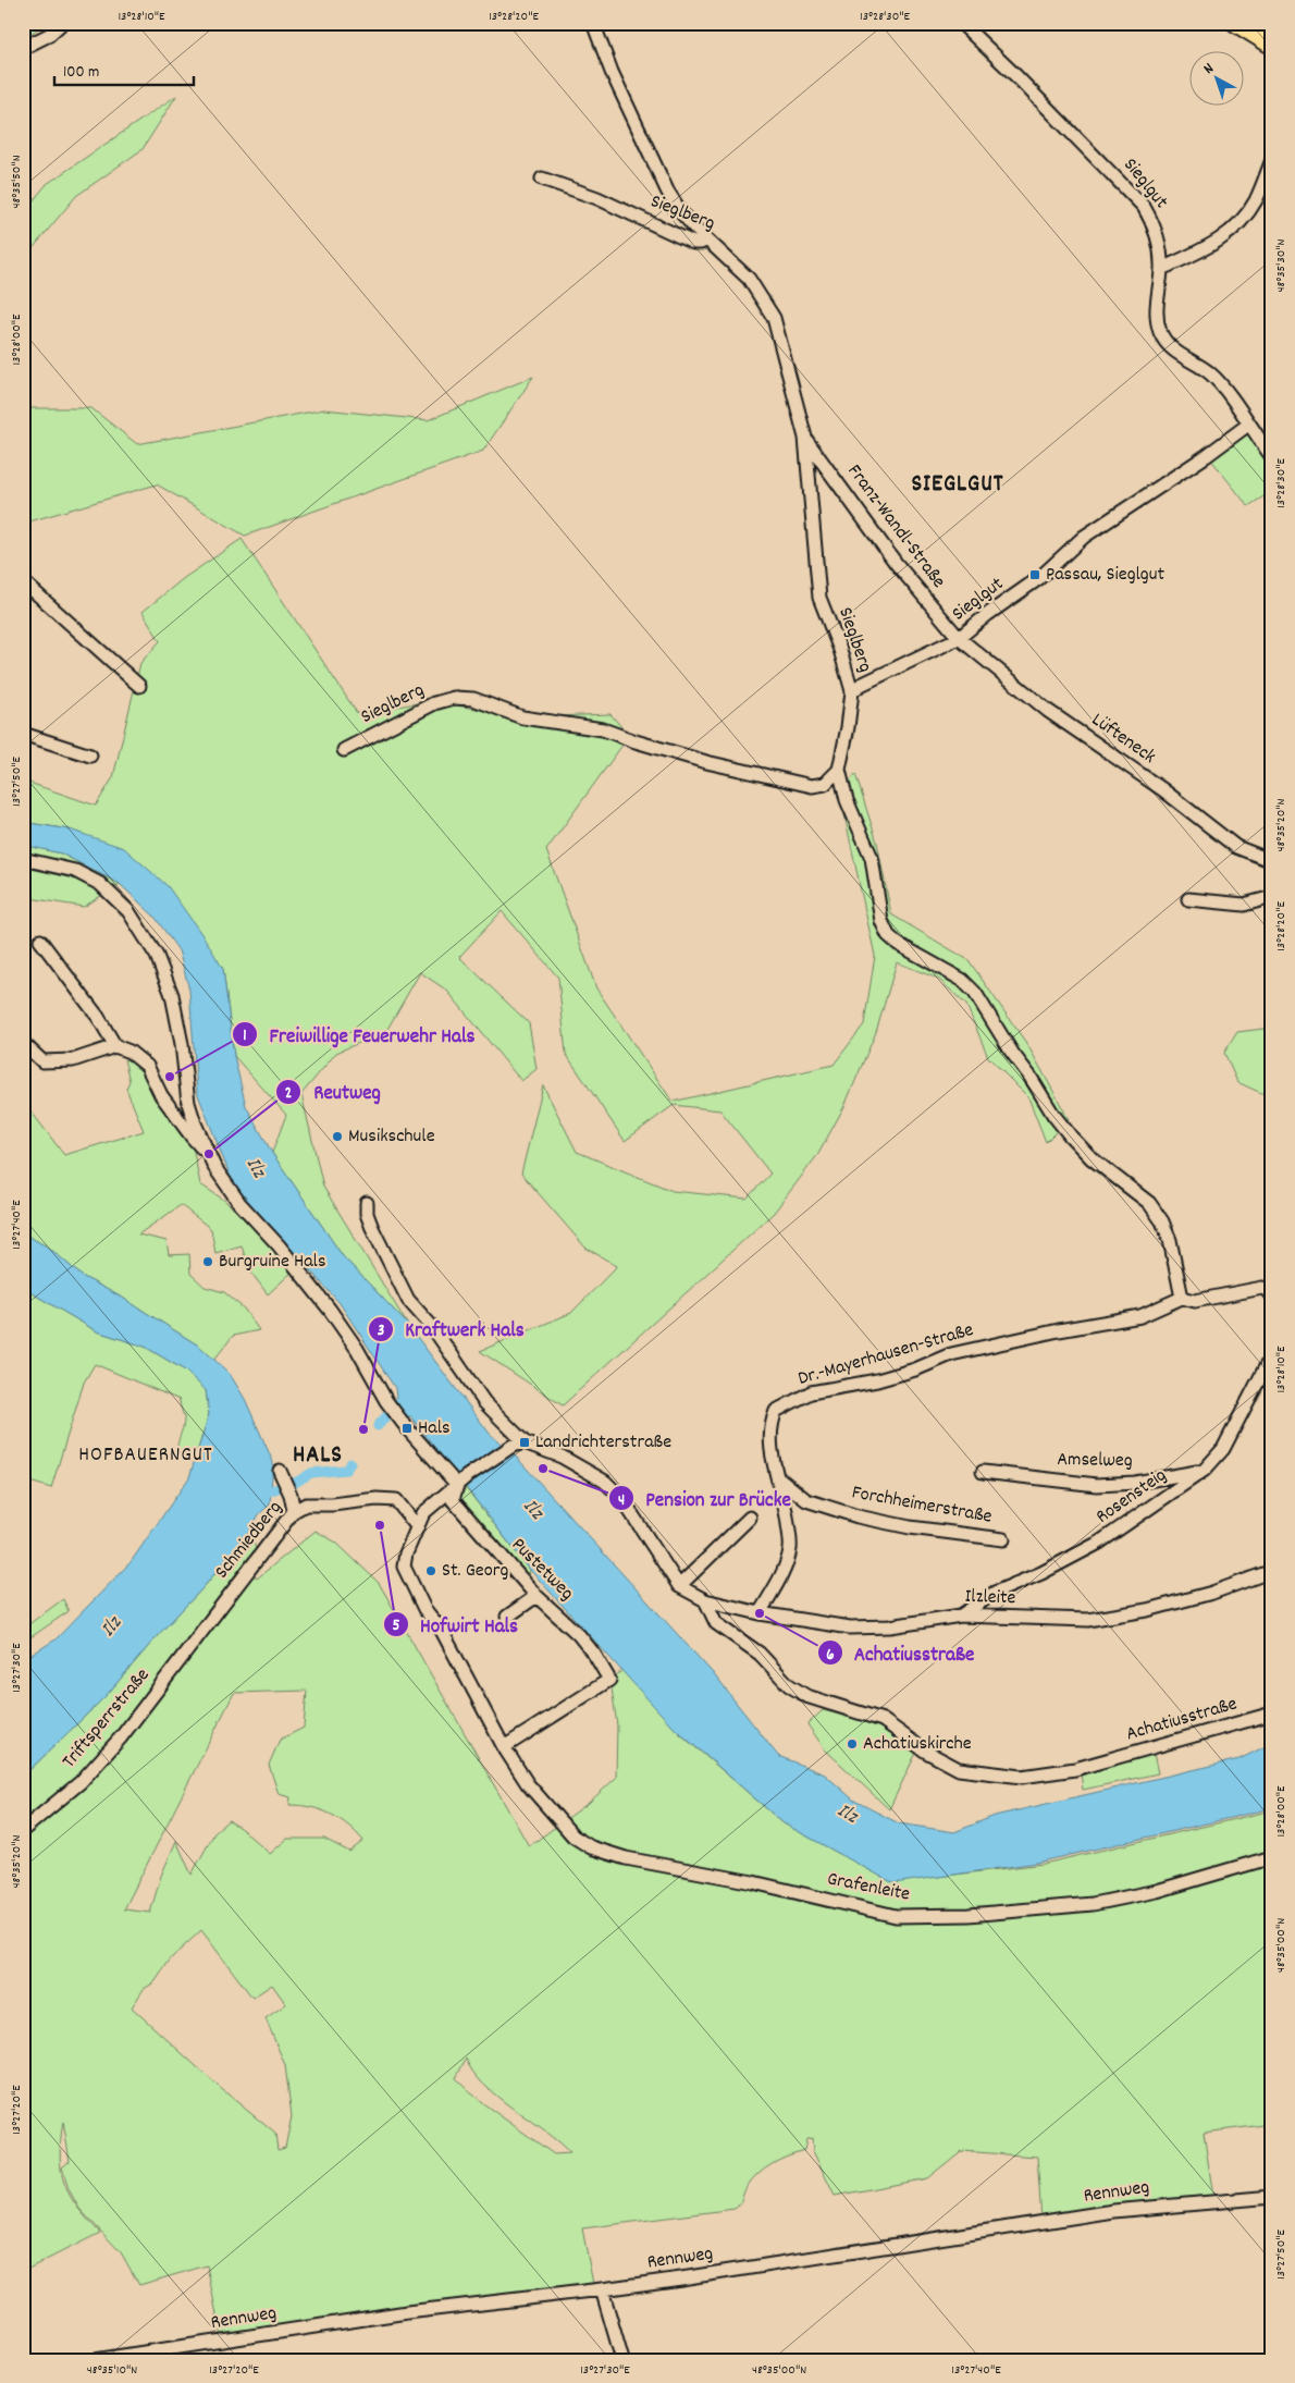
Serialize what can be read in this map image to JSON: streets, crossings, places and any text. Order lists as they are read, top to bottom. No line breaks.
{"streets":{"street":["Sieglgut","Sieglberg","Franz-Wandl-Straße","Lüfteneck","Dr.-Mayerhausen-Straße","Amselweg","Rosensteig","Forchheimerstraße","Schmiedberg","Pustetweg","Ilzleite","Triftsperrstraße","Achatiusstraße","Grafenleite","Rennweg"]},"crossings":[["Sieglgut","Sieglberg"],["Sieglgut","Franz-Wandl-Straße"],["Sieglgut","Lüfteneck"],["Sieglberg","Franz-Wandl-Straße"],["Franz-Wandl-Straße","Lüfteneck"],["Dr.-Mayerhausen-Straße","Forchheimerstraße"],["Dr.-Mayerhausen-Straße","Ilzleite"],["Amselweg","Rosensteig"],["Rosensteig","Ilzleite"],["Schmiedberg","Triftsperrstraße"],["Schmiedberg","Grafenleite"],["Pustetweg","Grafenleite"],["Ilzleite","Achatiusstraße"]],"districts":["SIEGLGUT","HOFBAUERNGUT","HALS"],"water":["Ilz"],"places":{"transit":["Passau, Sieglgut","Hals","Landrichterstraße"],"other":["Freiwillige Feuerwehr Hals","Musikschule","Reutweg","Burgruine Hals","Kraftwerk Hals","Pension zur Brücke","Hofwirt Hals","St. Georg","Achatiusstraße","Achatiuskirche"]},"scale_bar":"100 m","north":"top left","coordinates":["13°28'10\"E","13°28'20\"E","13°28'30\"E","48°35'50\"N","48°35'30\"N","13°28'00\"E","13°27'50\"E","48°35'20\"N","13°27'40\"E","13°27'30\"E","48°35'00\"N","13°27'20\"E","48°35'10\"N"]}
